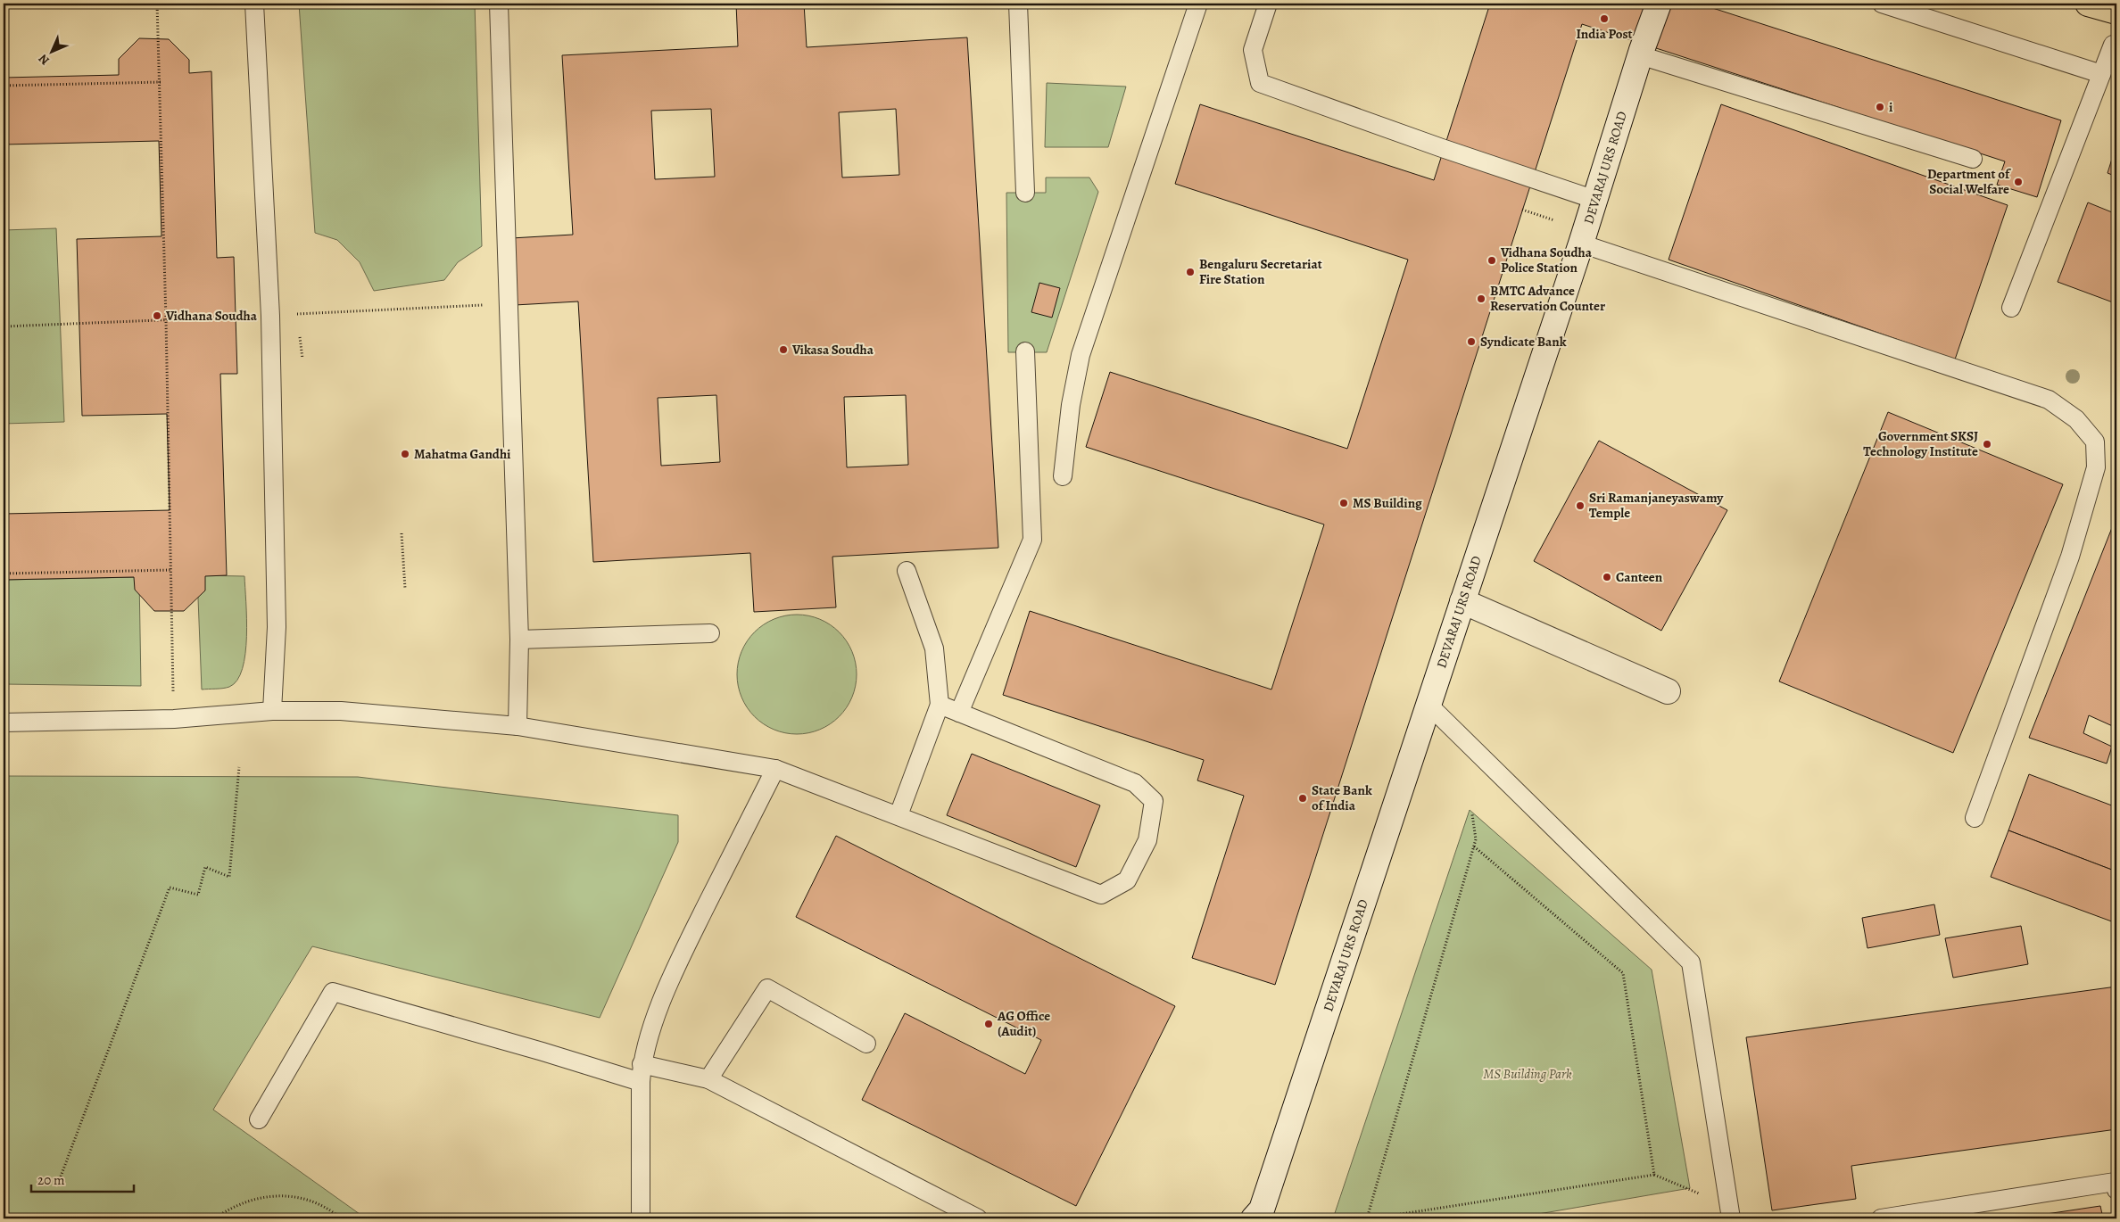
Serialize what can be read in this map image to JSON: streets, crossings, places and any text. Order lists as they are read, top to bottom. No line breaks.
{"streets":{"street":["DEVARAJ URS ROAD"]},"parks":["MS Building Park"],"places":["India Post","i","Department of Social Welfare","Vidhana Soudha Police Station","Bengaluru Secretariat Fire Station","BMTC Advance Reservation Counter","Vidhana Soudha","Syndicate Bank","Vikasa Soudha","Government SKSJ Technology Institute","Mahatma Gandhi","MS Building","Sri Ramanjaneyaswamy Temple","Canteen","State Bank of India","AG Office (Audit)"],"scale_bar":"20 m","north":"bottom left"}
